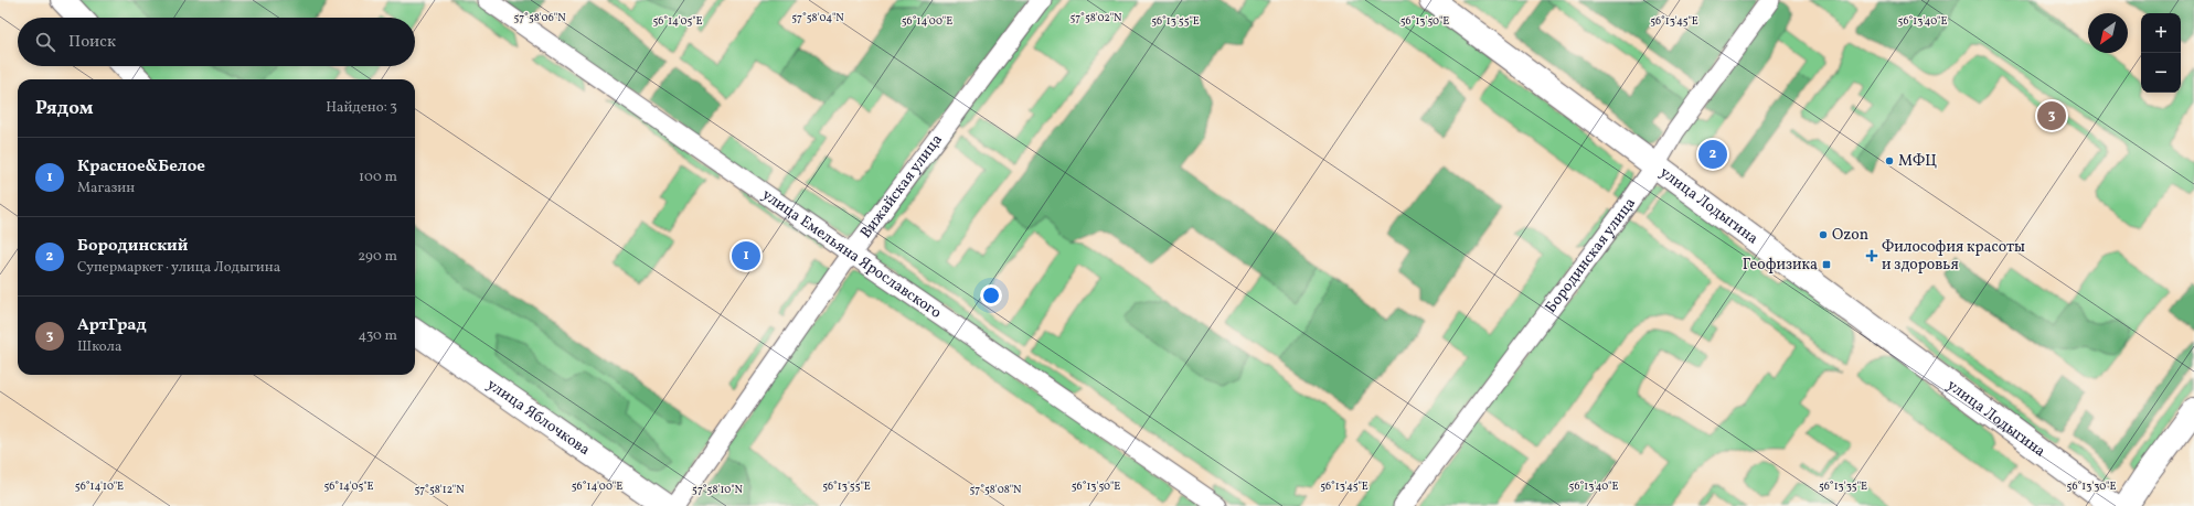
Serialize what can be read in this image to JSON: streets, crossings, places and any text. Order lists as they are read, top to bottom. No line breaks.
{"streets":{"main road":["улица Лодыгина","улица Яблочкова"],"street":["Вижайская улица","улица Емельяна Ярославского","Бородинская улица"]},"crossings":[["Вижайская улица","улица Емельяна Ярославского"],["улица Лодыгина","Бородинская улица"]],"places":{"other":["МФЦ","Ozon"],"health":["Философия красоты и здоровья"],"transit":["Геофизика"]},"north":"bottom left","page":{"map_buttons":["+","−"],"search":"Поиск","heading":["Рядом","Найдено: 3"],"pins":["3","2","1"],"list":[{"mark":"1","name":"Красное&Белое","note":"Магазин","value":"100 m"},{"mark":"2","name":"Бородинский","note":"Супермаркет · улица Лодыгина","value":"290 m"},{"mark":"3","name":"АртГрад","note":"Школа","value":"430 m"}]},"coordinates":["57°58'06\"N","57°58'04\"N","57°58'02\"N","56°14'05\"E","56°14'00\"E","56°13'55\"E","56°13'50\"E","56°13'45\"E","56°13'40\"E","56°14'10\"E","56°13'35\"E","56°13'30\"E","57°58'12\"N","57°58'10\"N","57°58'08\"N"]}
